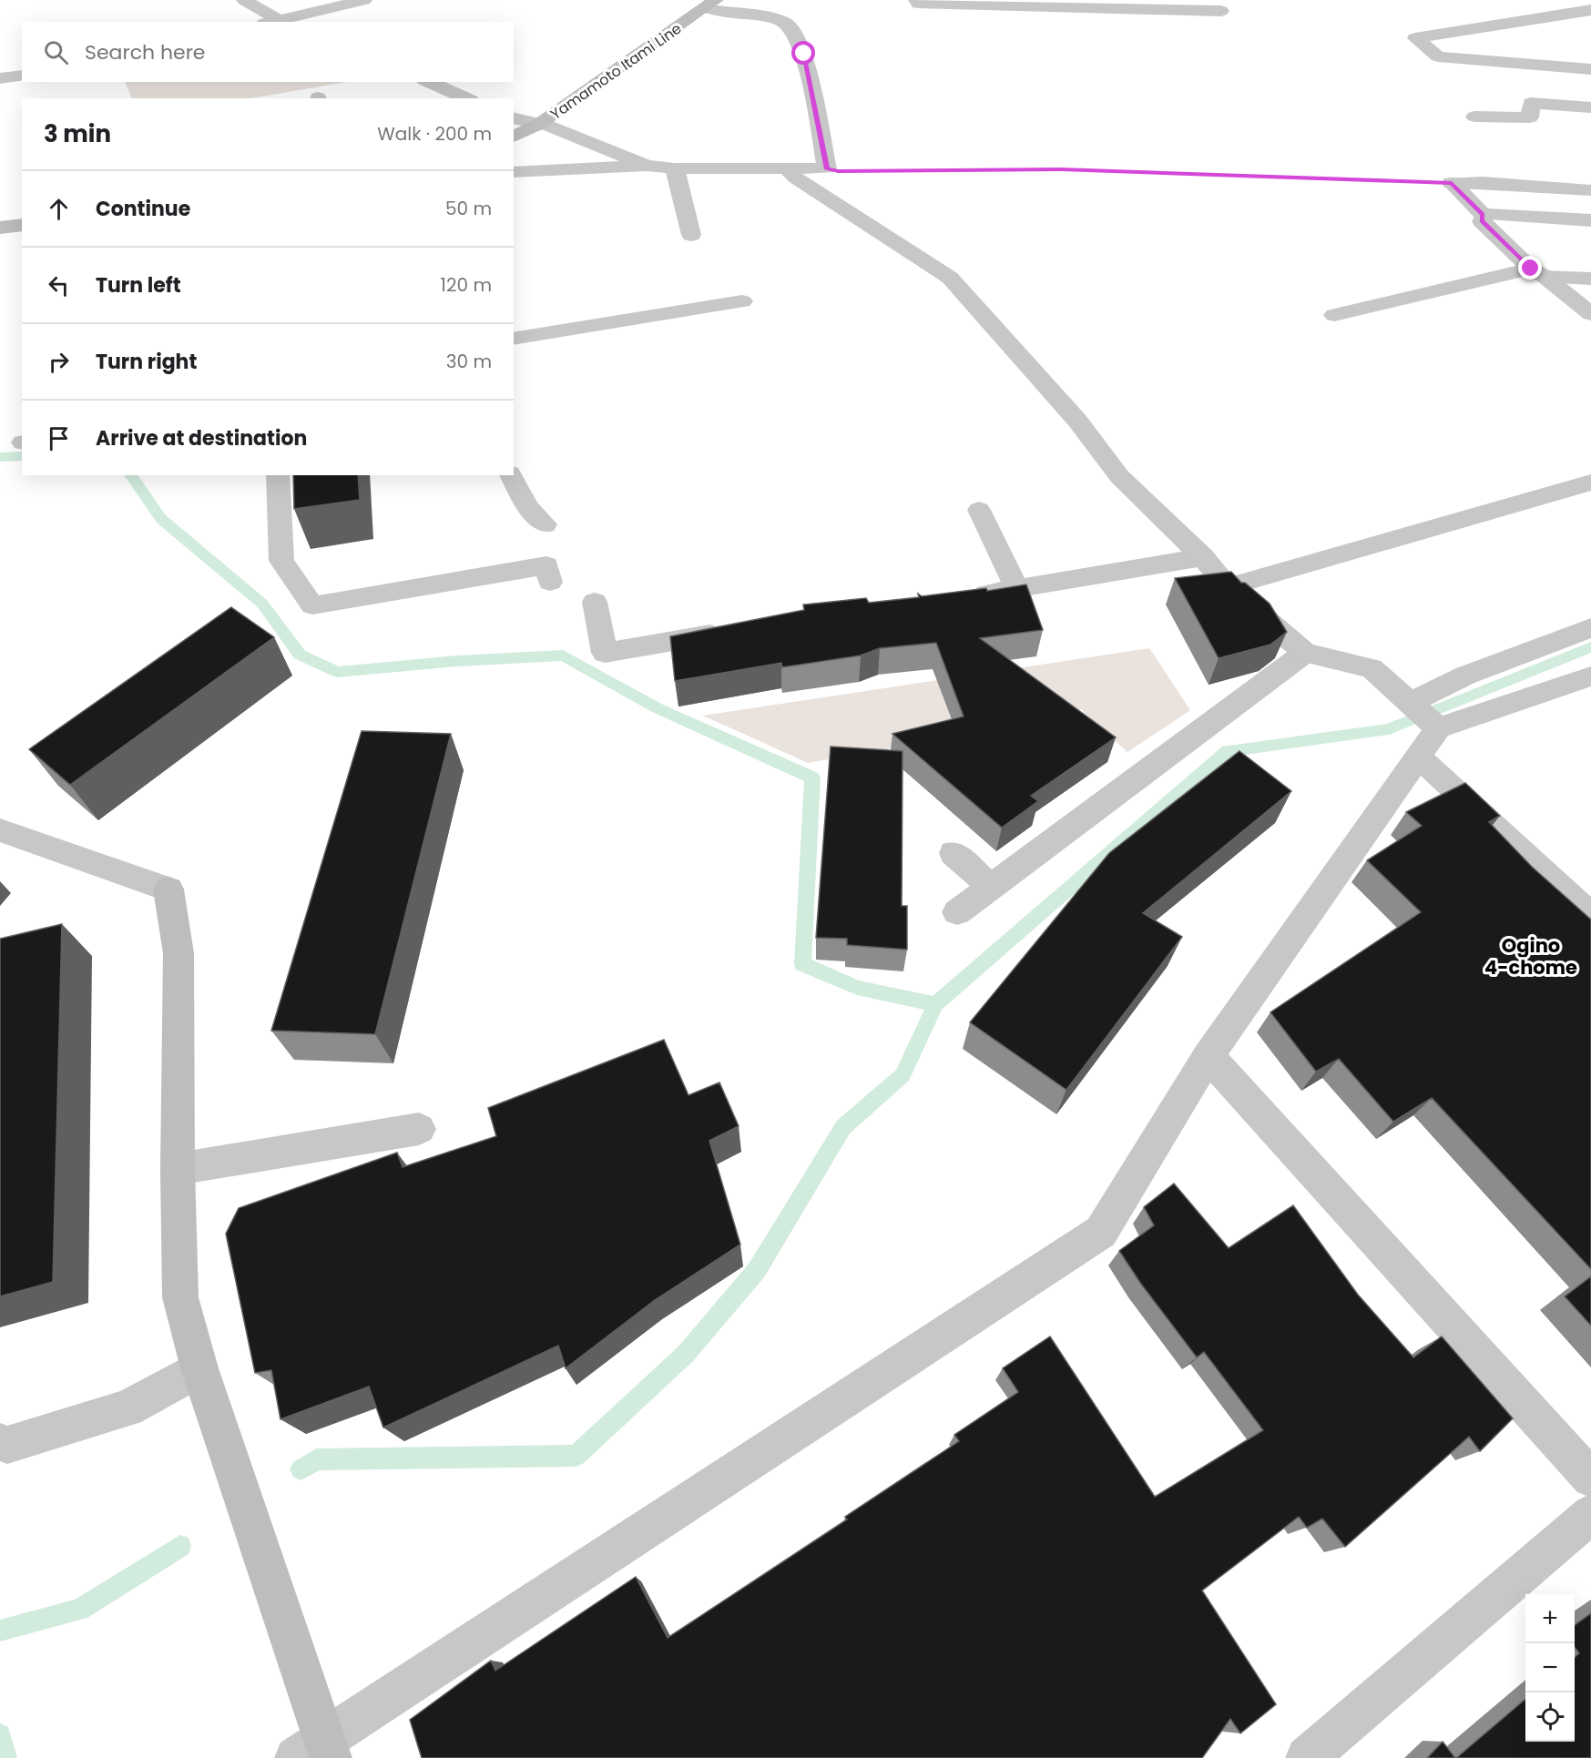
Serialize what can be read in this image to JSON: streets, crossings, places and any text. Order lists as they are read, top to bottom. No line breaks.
{"streets":{"street":["Yamamoto Itami Line"]},"districts":["Ogino 4-chome"],"page":{"search":"Search here","heading":["3 min","Walk · 200 m"],"list":[["Continue","50 m"],["Turn left","120 m"],["Turn right","30 m"],"Arrive at destination"],"map_buttons":["+","−"]}}
